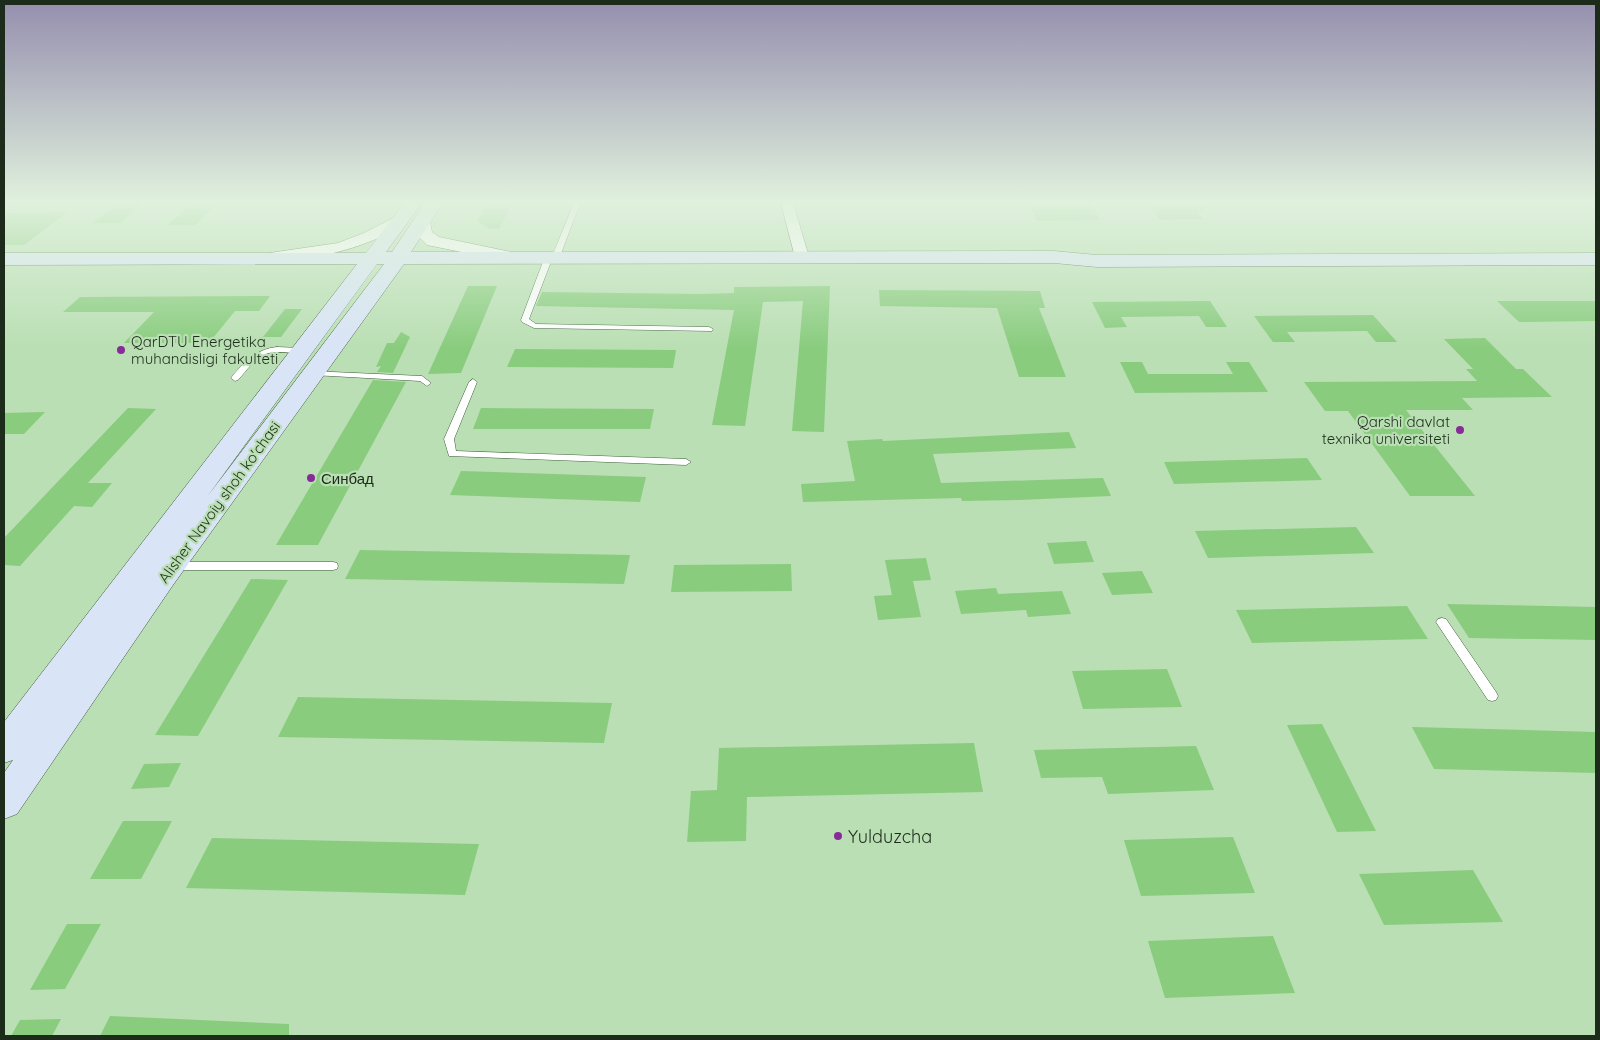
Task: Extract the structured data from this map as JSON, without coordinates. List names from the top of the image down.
{
  "streets": {
    "main road": ["Alisher Navoiy shoh ko'chasi"]
  },
  "places": [
    "QarDTU Energetika muhandisligi fakulteti",
    "Qarshi davlat texnika universiteti",
    "Синбад",
    "Yulduzcha"
  ]
}
